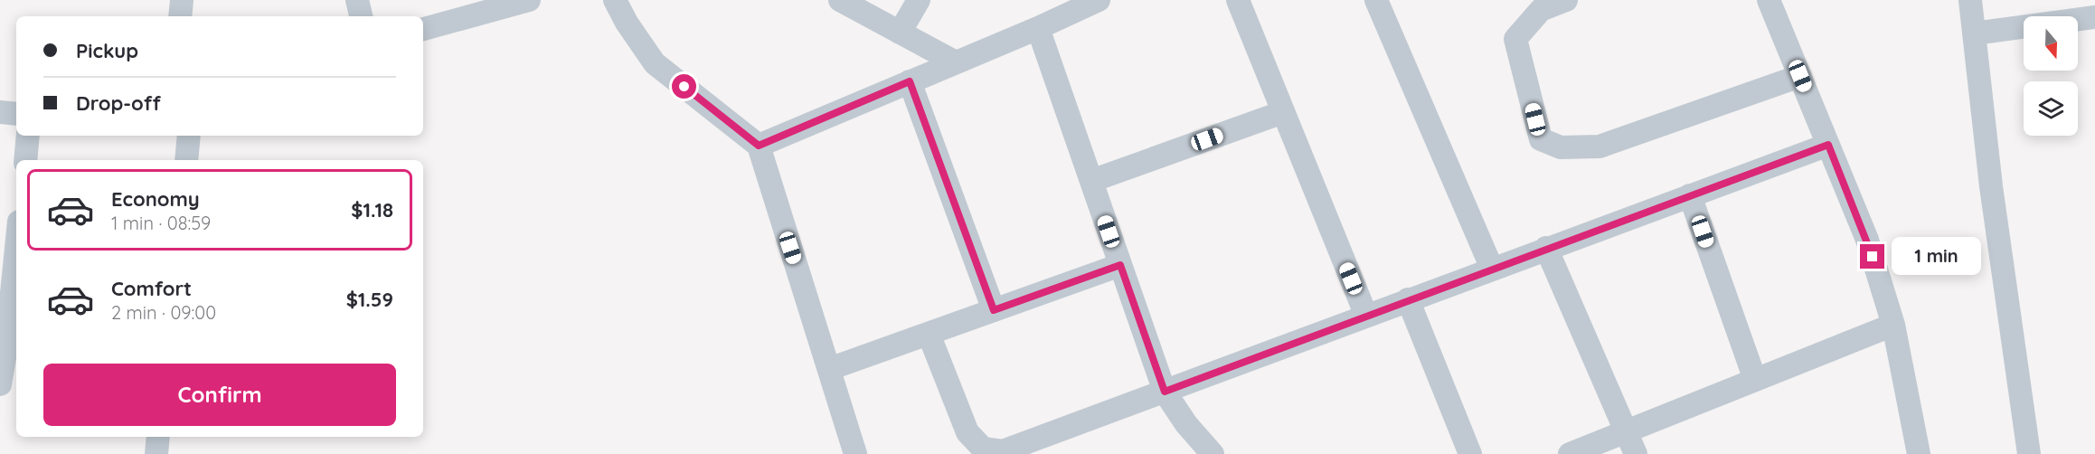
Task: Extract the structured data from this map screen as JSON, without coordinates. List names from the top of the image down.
{
  "north": "bottom",
  "page": {
    "banner": ["Pickup", "Drop-off"],
    "list": [
      {
        "name": "Economy",
        "note": "1 min · 08:59",
        "value": "$1.18"
      },
      {
        "name": "Comfort",
        "note": "2 min · 09:00",
        "value": "$1.59"
      }
    ],
    "bubble": "1 min",
    "buttons": "Confirm"
  }
}
